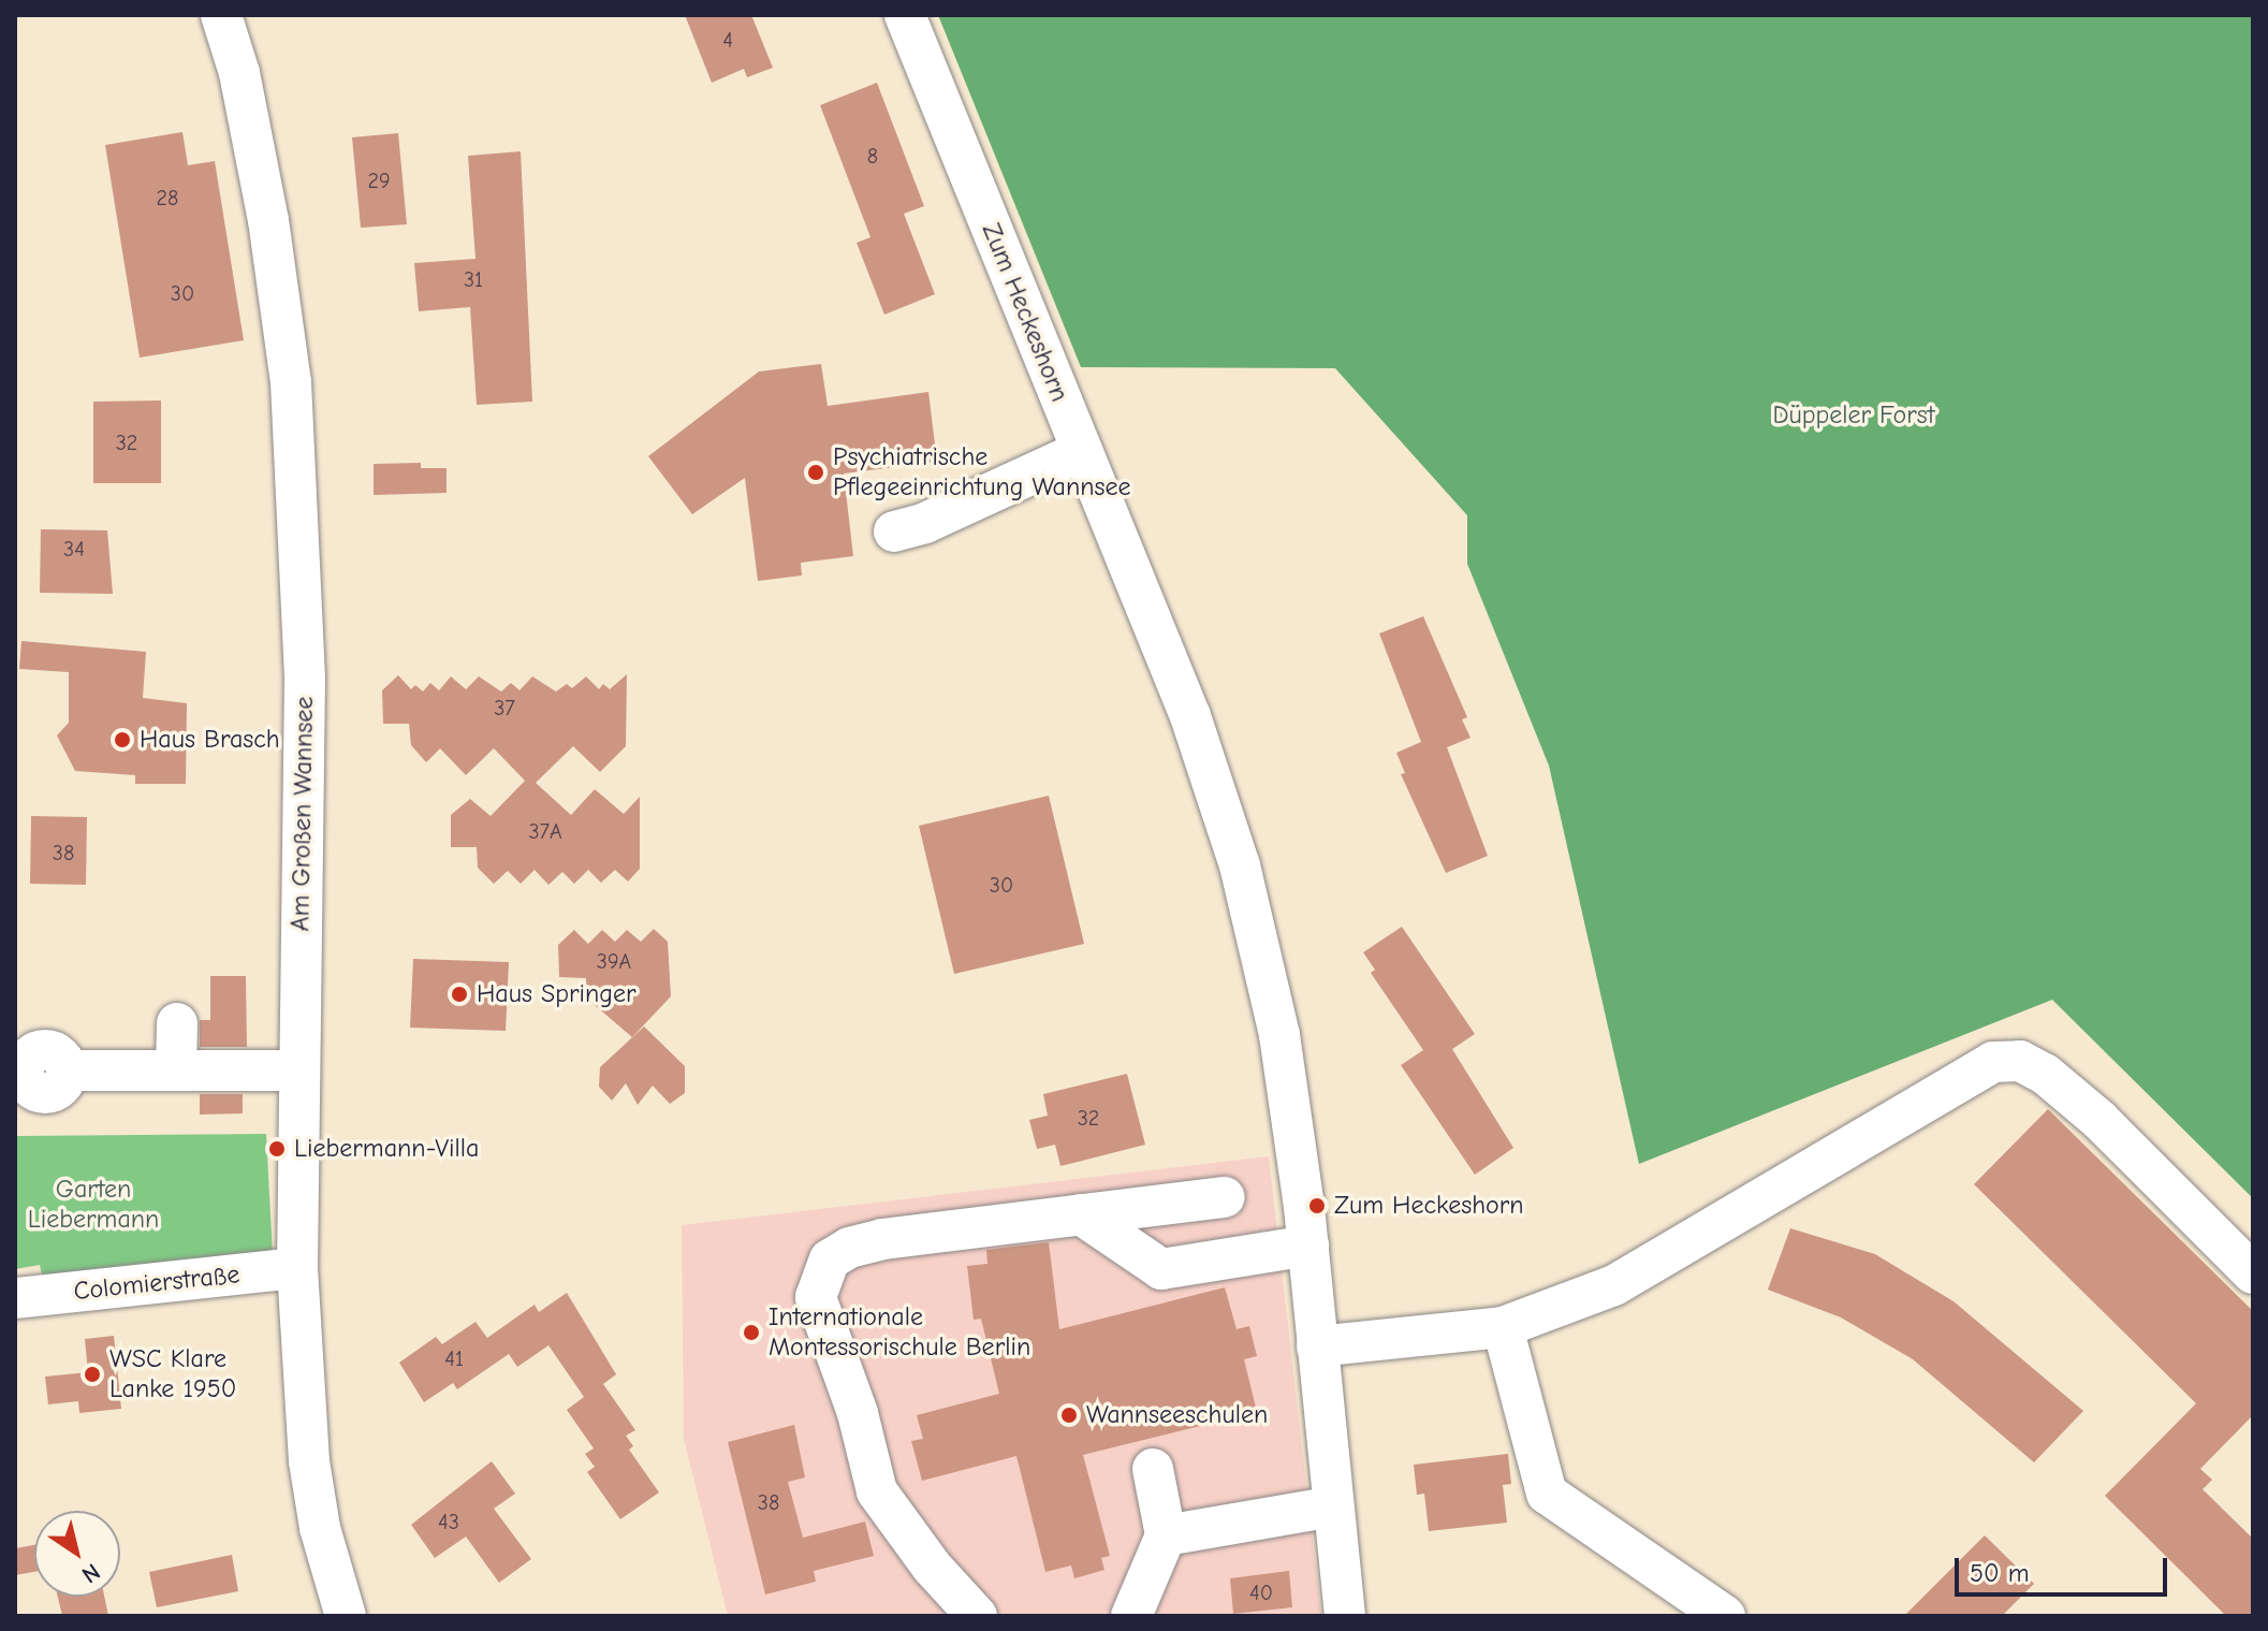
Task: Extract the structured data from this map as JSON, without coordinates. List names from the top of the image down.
{
  "streets": {
    "street": ["Zum Heckeshorn", "Am Großen Wannsee", "Colomierstraße"]
  },
  "crossings": [
    ["Am Großen Wannsee", "Colomierstraße"]
  ],
  "parks": ["Düppeler Forst", "Garten Liebermann"],
  "places": [
    "Psychiatrische Pflegeeinrichtung Wannsee",
    "Haus Brasch",
    "Haus Springer",
    "Liebermann-Villa",
    "Zum Heckeshorn",
    "Internationale Montessorischule Berlin",
    "WSC Klare Lanke 1950",
    "Wannseeschulen"
  ],
  "house_numbers": [
    "4",
    "8",
    "29",
    "28",
    "31",
    "30",
    "32",
    "34",
    "37",
    "37A",
    "38",
    "30",
    "39A",
    "32",
    "41",
    "38",
    "43",
    "40"
  ],
  "scale_bar": "50 m",
  "north": "bottom right"
}
